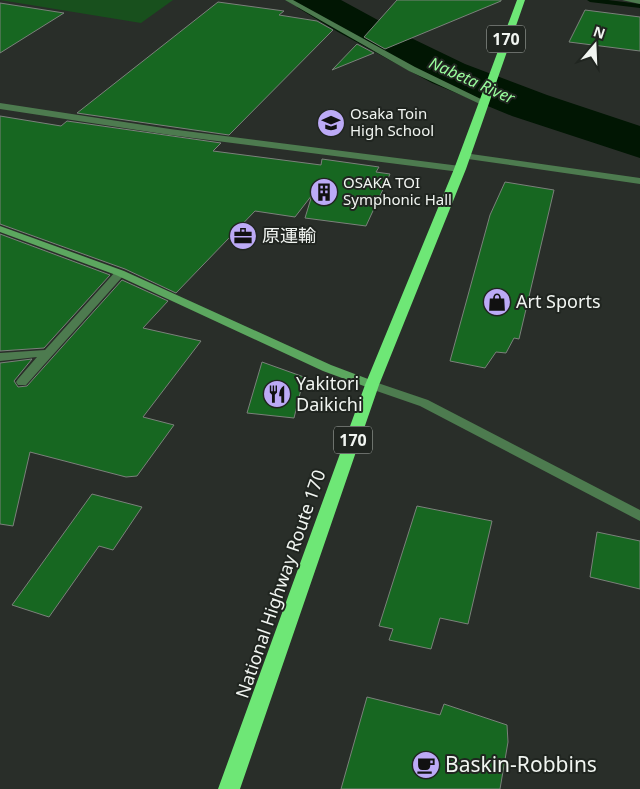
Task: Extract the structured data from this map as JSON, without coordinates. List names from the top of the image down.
{
  "streets": {
    "highway": ["170", "National Highway Route 170"]
  },
  "water": ["Nabeta River"],
  "places": {
    "school or university": ["Osaka Toin High School"],
    "building": ["OSAKA TOI Symphonic Hall"],
    "office": ["原運輸"],
    "shop": ["Art Sports"],
    "restaurant": ["Yakitori Daikichi"],
    "cafe": ["Baskin-Robbins"]
  },
  "north": "top"
}
